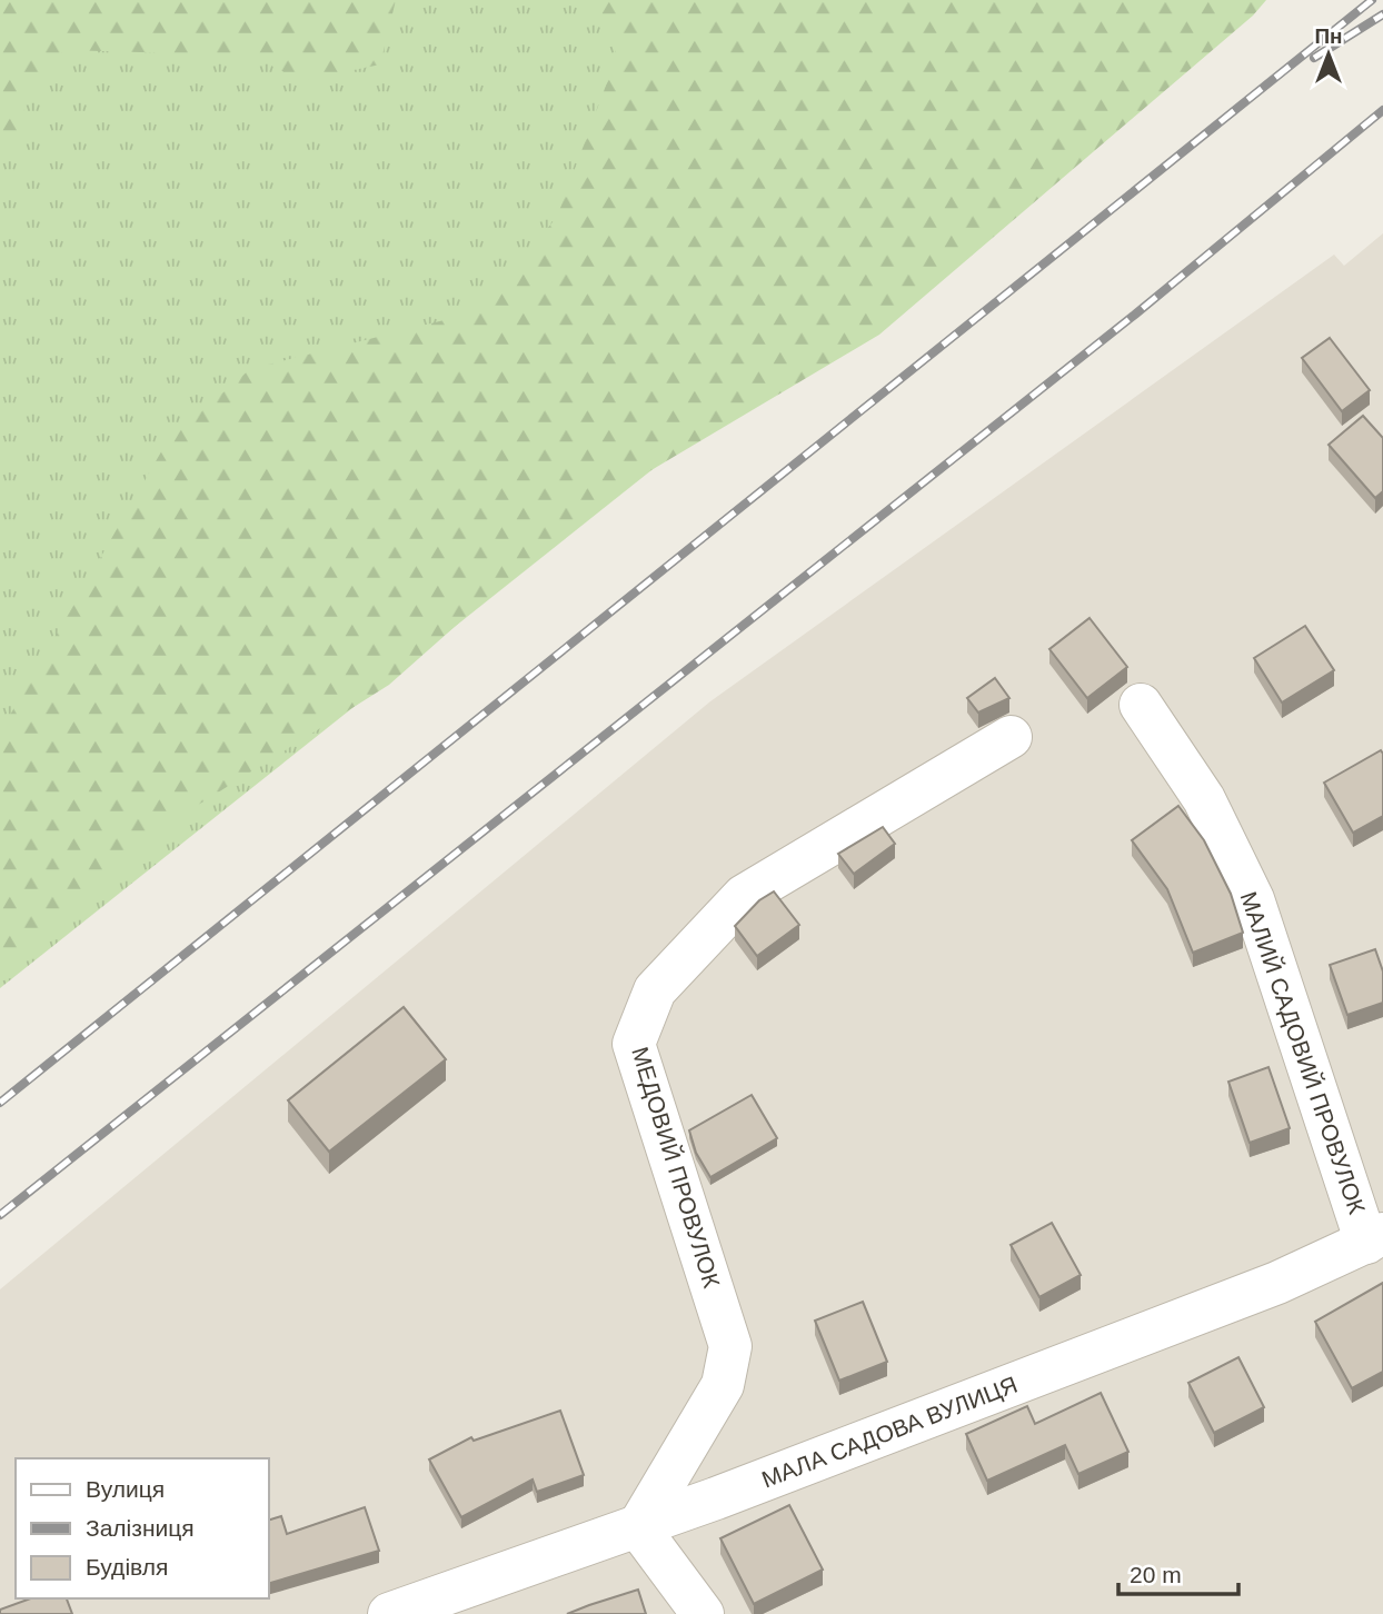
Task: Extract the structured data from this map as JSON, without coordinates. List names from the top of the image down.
{
  "streets": {
    "street": ["МАЛИЙ САДОВИЙ ПРОВУЛОК", "МЕДОВИЙ ПРОВУЛОК", "МАЛА САДОВА ВУЛИЦЯ"]
  },
  "crossings": [
    ["МАЛИЙ САДОВИЙ ПРОВУЛОК", "МАЛА САДОВА ВУЛИЦЯ"],
    ["МЕДОВИЙ ПРОВУЛОК", "МАЛА САДОВА ВУЛИЦЯ"]
  ],
  "legend": ["Вулиця", "Залізниця", "Будівля"],
  "scale_bar": "20 m",
  "north": "top"
}
